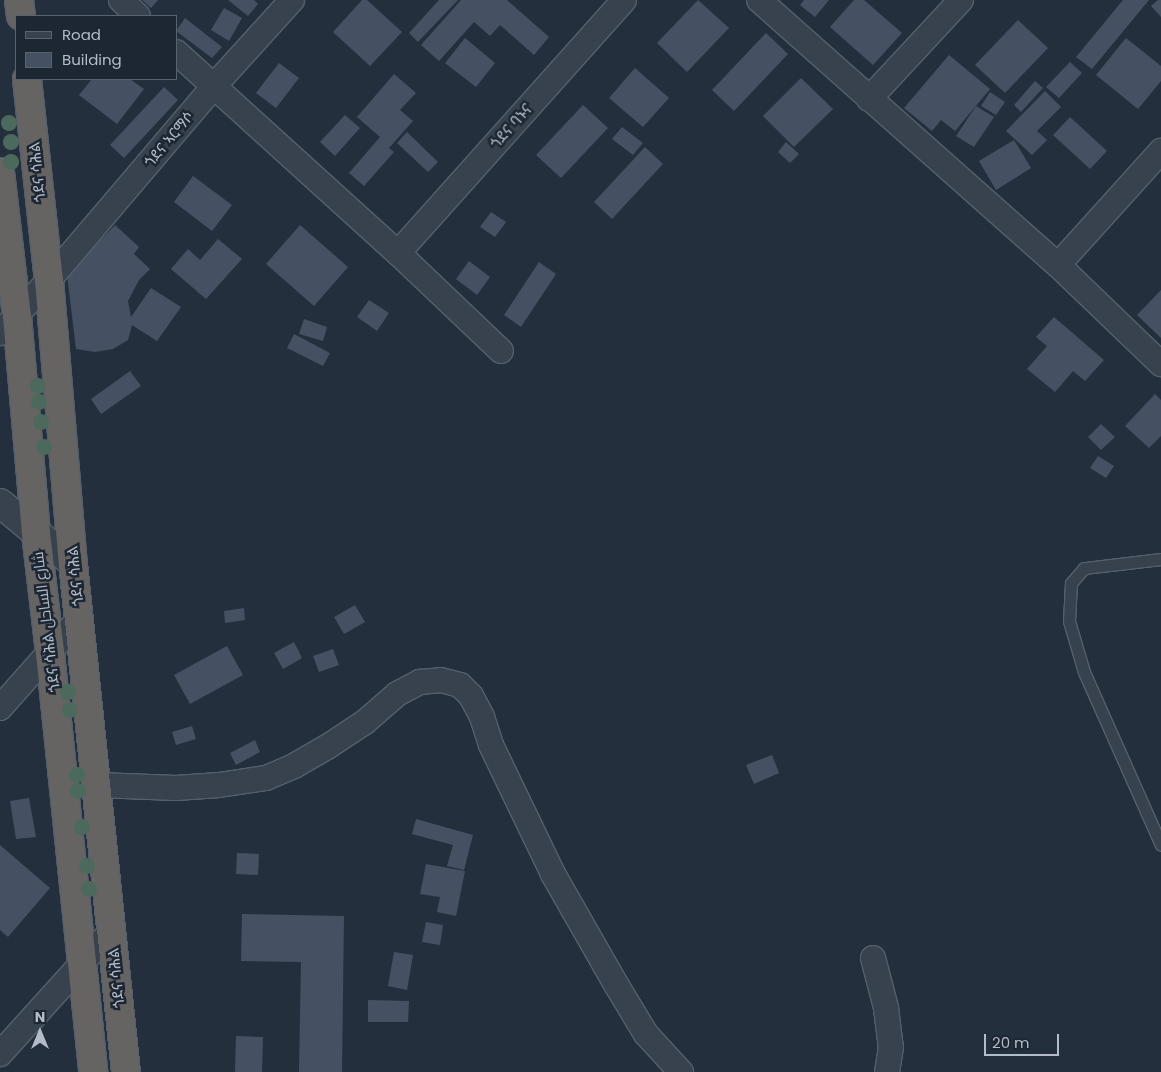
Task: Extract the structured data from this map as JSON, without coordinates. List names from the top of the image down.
{
  "streets": {
    "highway": ["ጎደና ሳሕል", "ጎደና ሳሕል شارع الساحل"],
    "street": ["ጎደና ባኑና", "ጎደና ኣርማሶ"]
  },
  "crossings": [
    ["ጎደና ኣርማሶ", "ጎደና ሳሕል"],
    ["ጎደና ኣርማሶ", "ጎደና ሳሕል شارع الساحل"]
  ],
  "legend": ["Road", "Building"],
  "scale_bar": "20 m",
  "north": "top"
}
